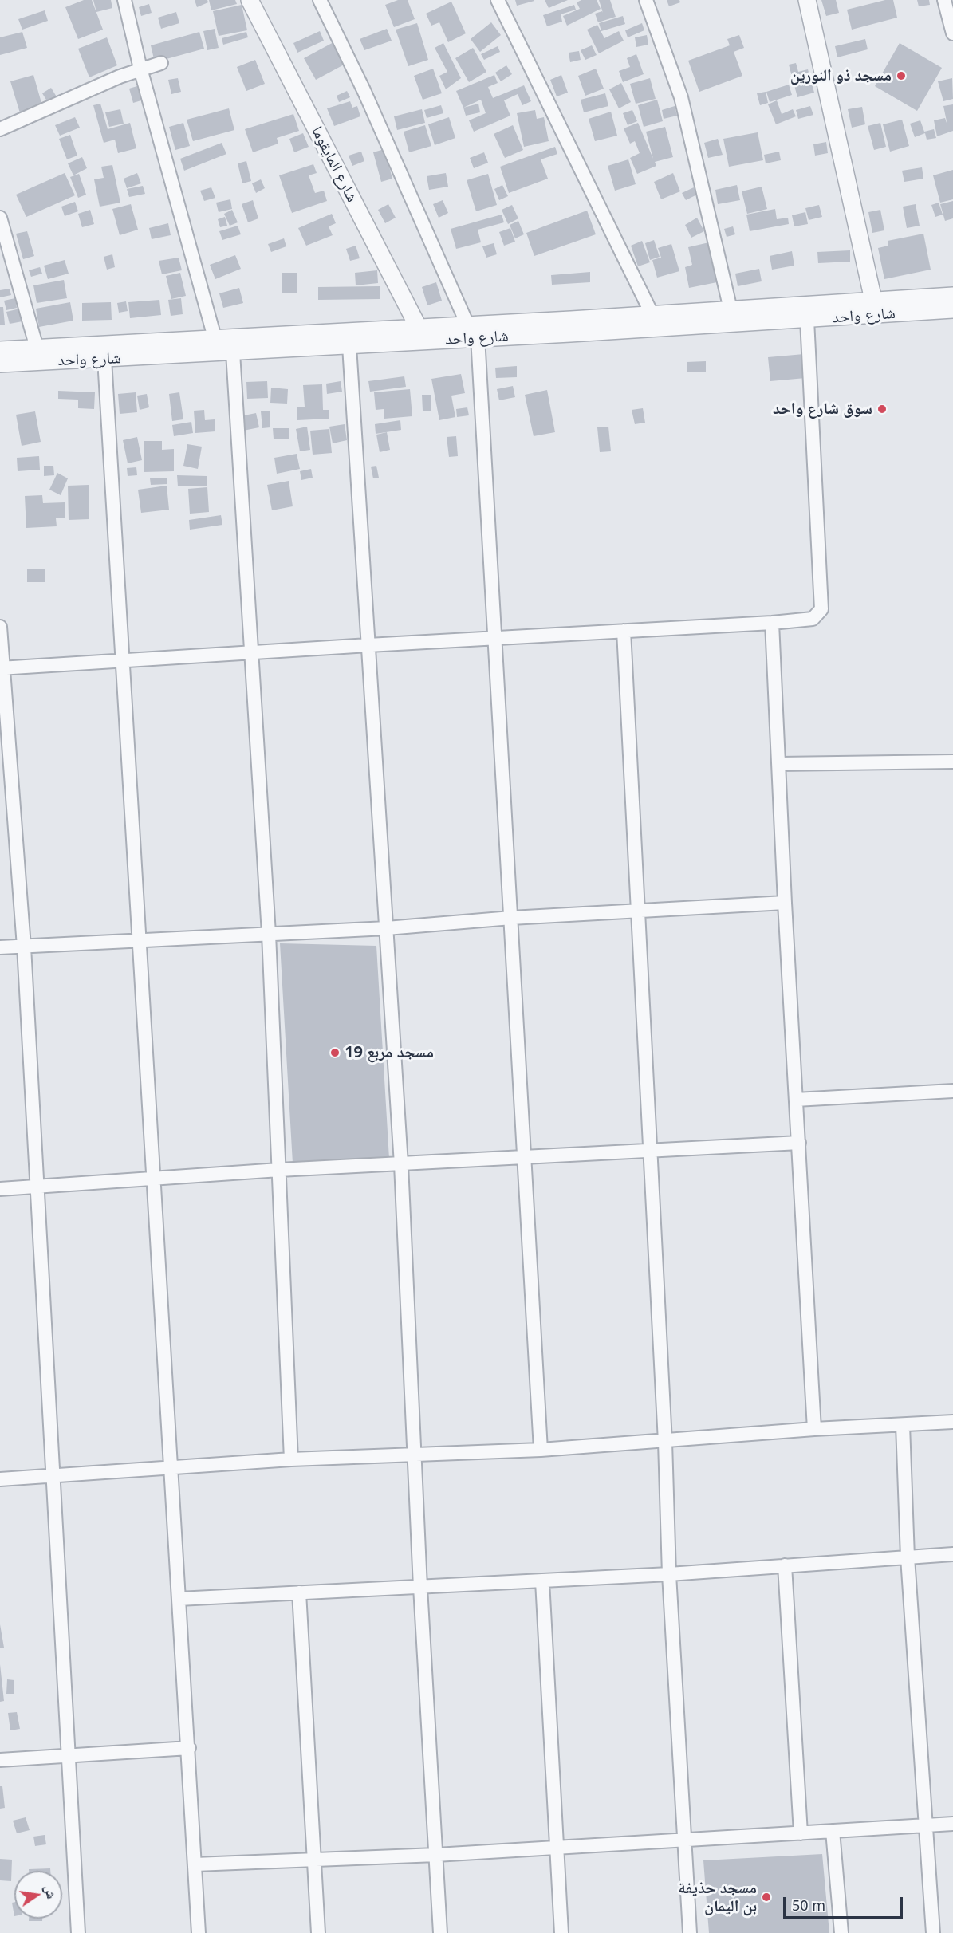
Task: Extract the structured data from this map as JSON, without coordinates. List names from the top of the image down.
{
  "streets": {
    "street": ["شارع المايقوما", "شارع واحد"]
  },
  "crossings": [
    ["شارع المايقوما", "شارع واحد"]
  ],
  "places": [
    "مسجد ذو النورين",
    "سوق شارع واحد",
    "مسجد مربع 19",
    "مسجد حذيفة بن اليمان"
  ],
  "scale_bar": "50 m",
  "north": "right"
}
